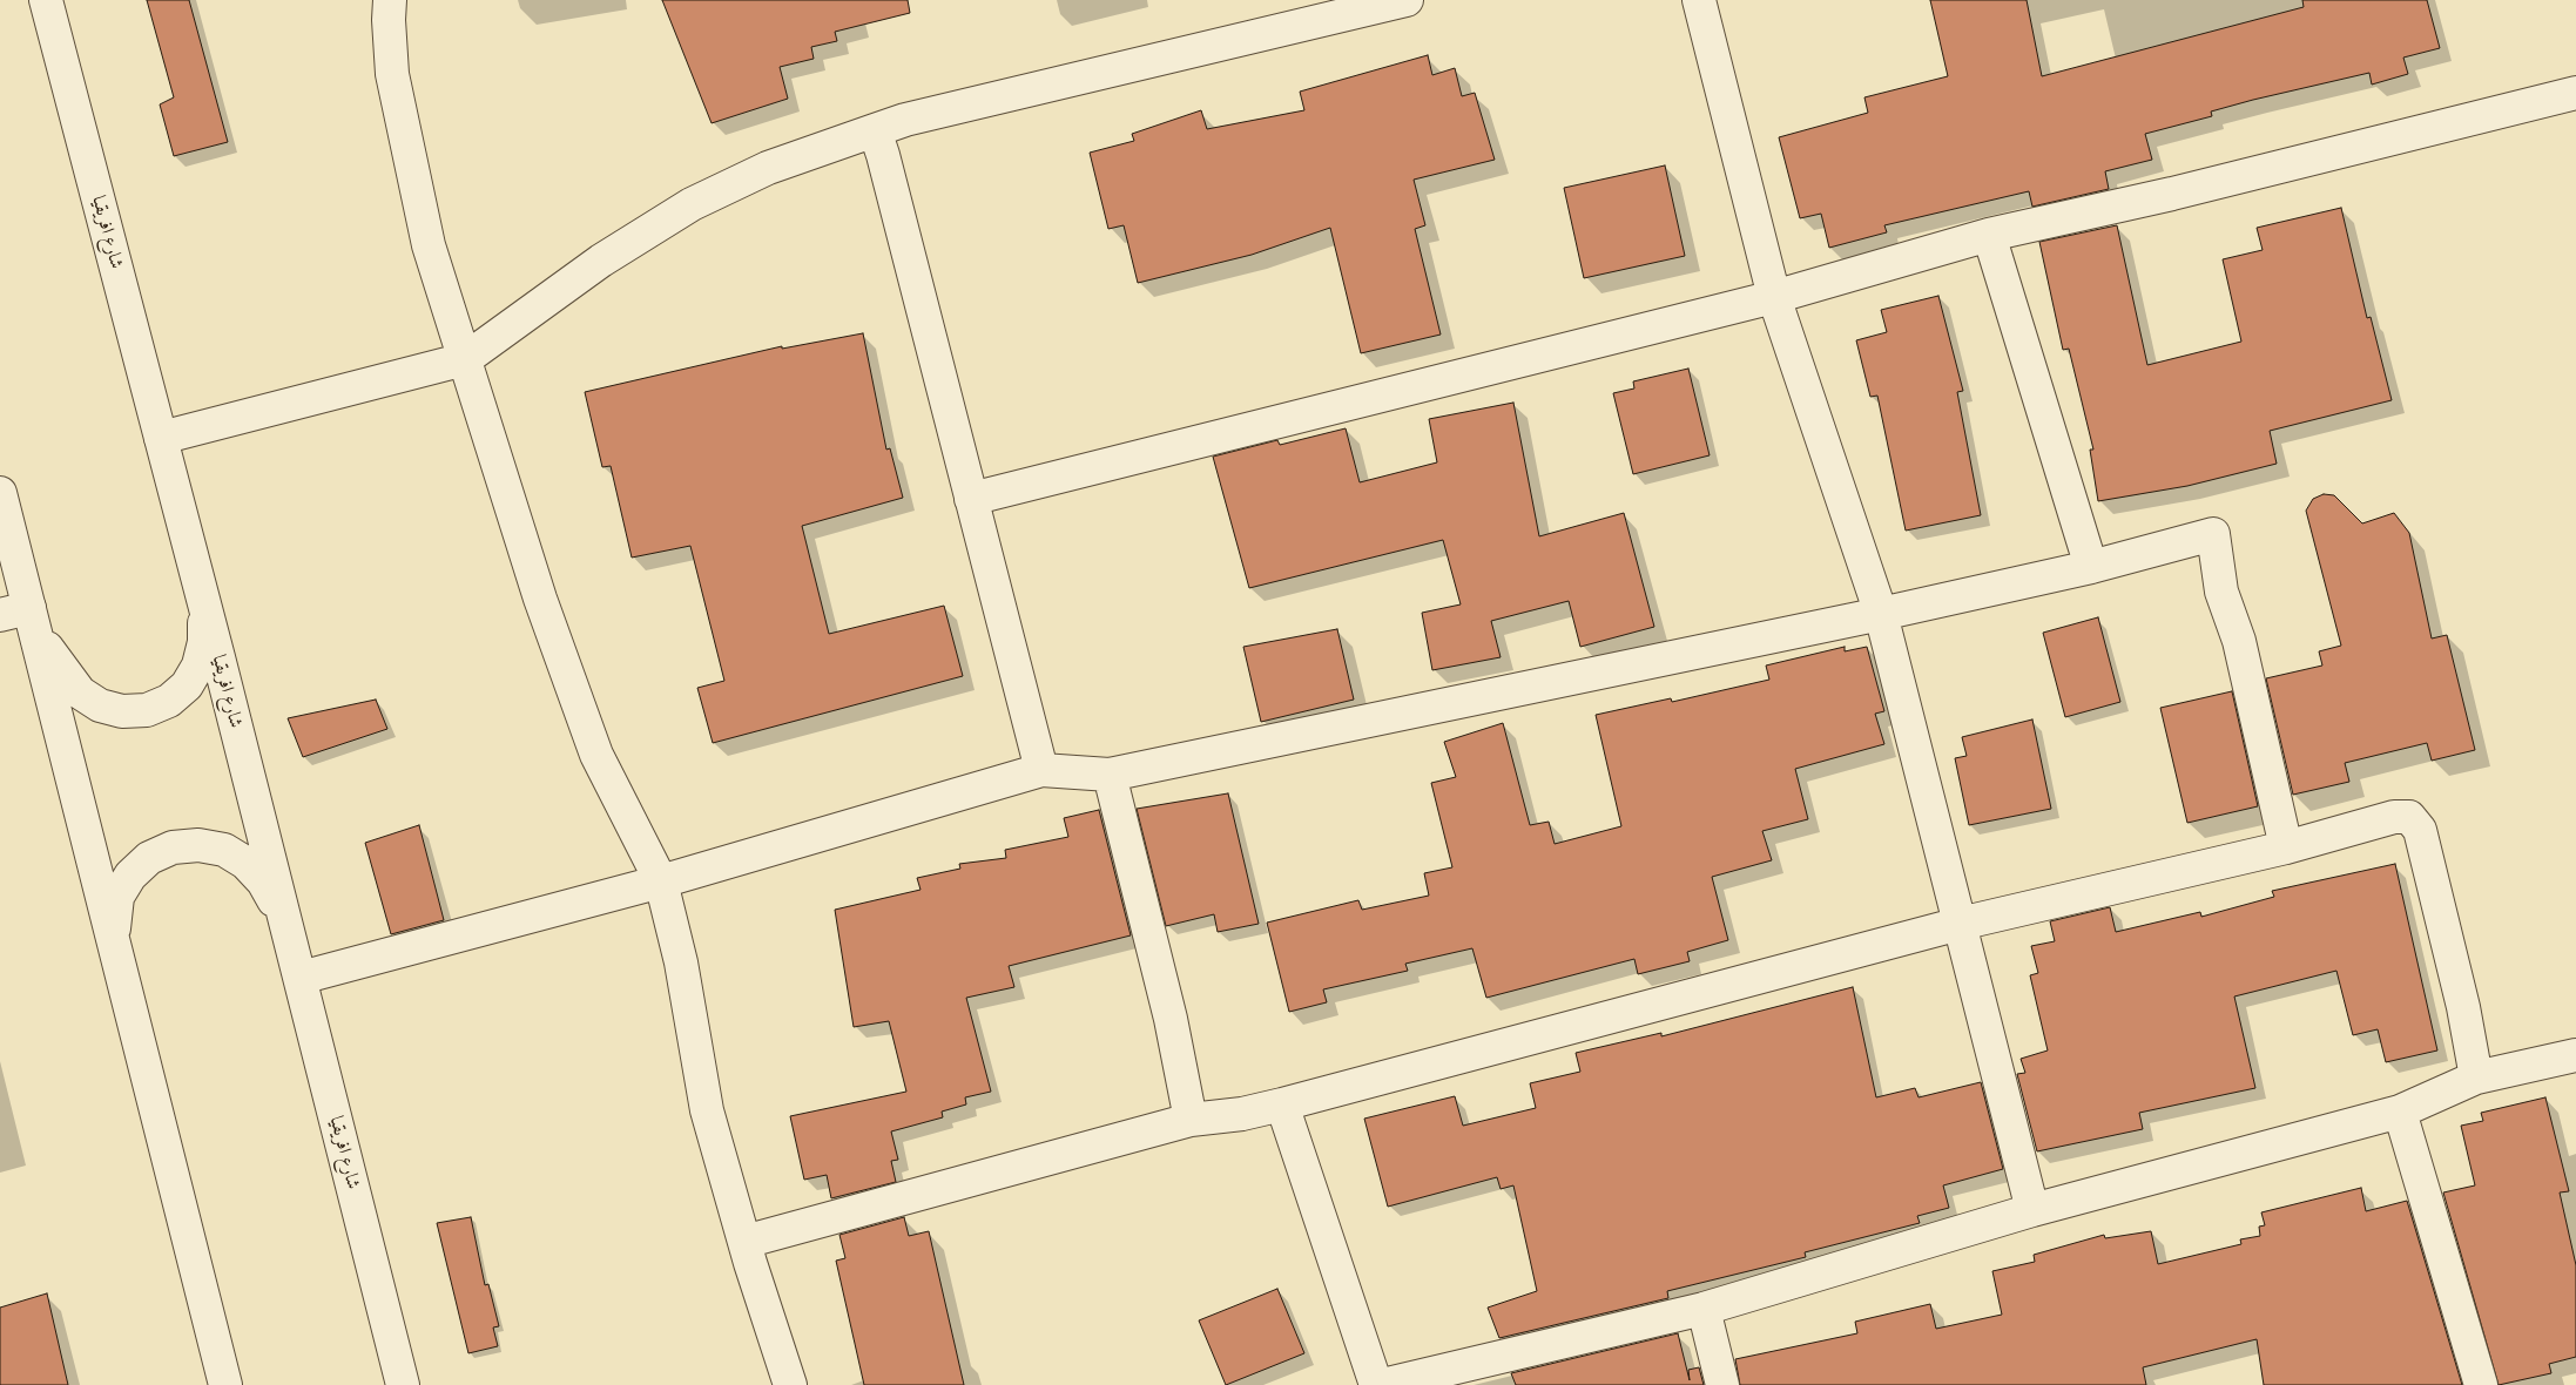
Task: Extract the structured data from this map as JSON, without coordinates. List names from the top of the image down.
{
  "streets": {
    "street": ["شارع افريقيا"]
  }
}
